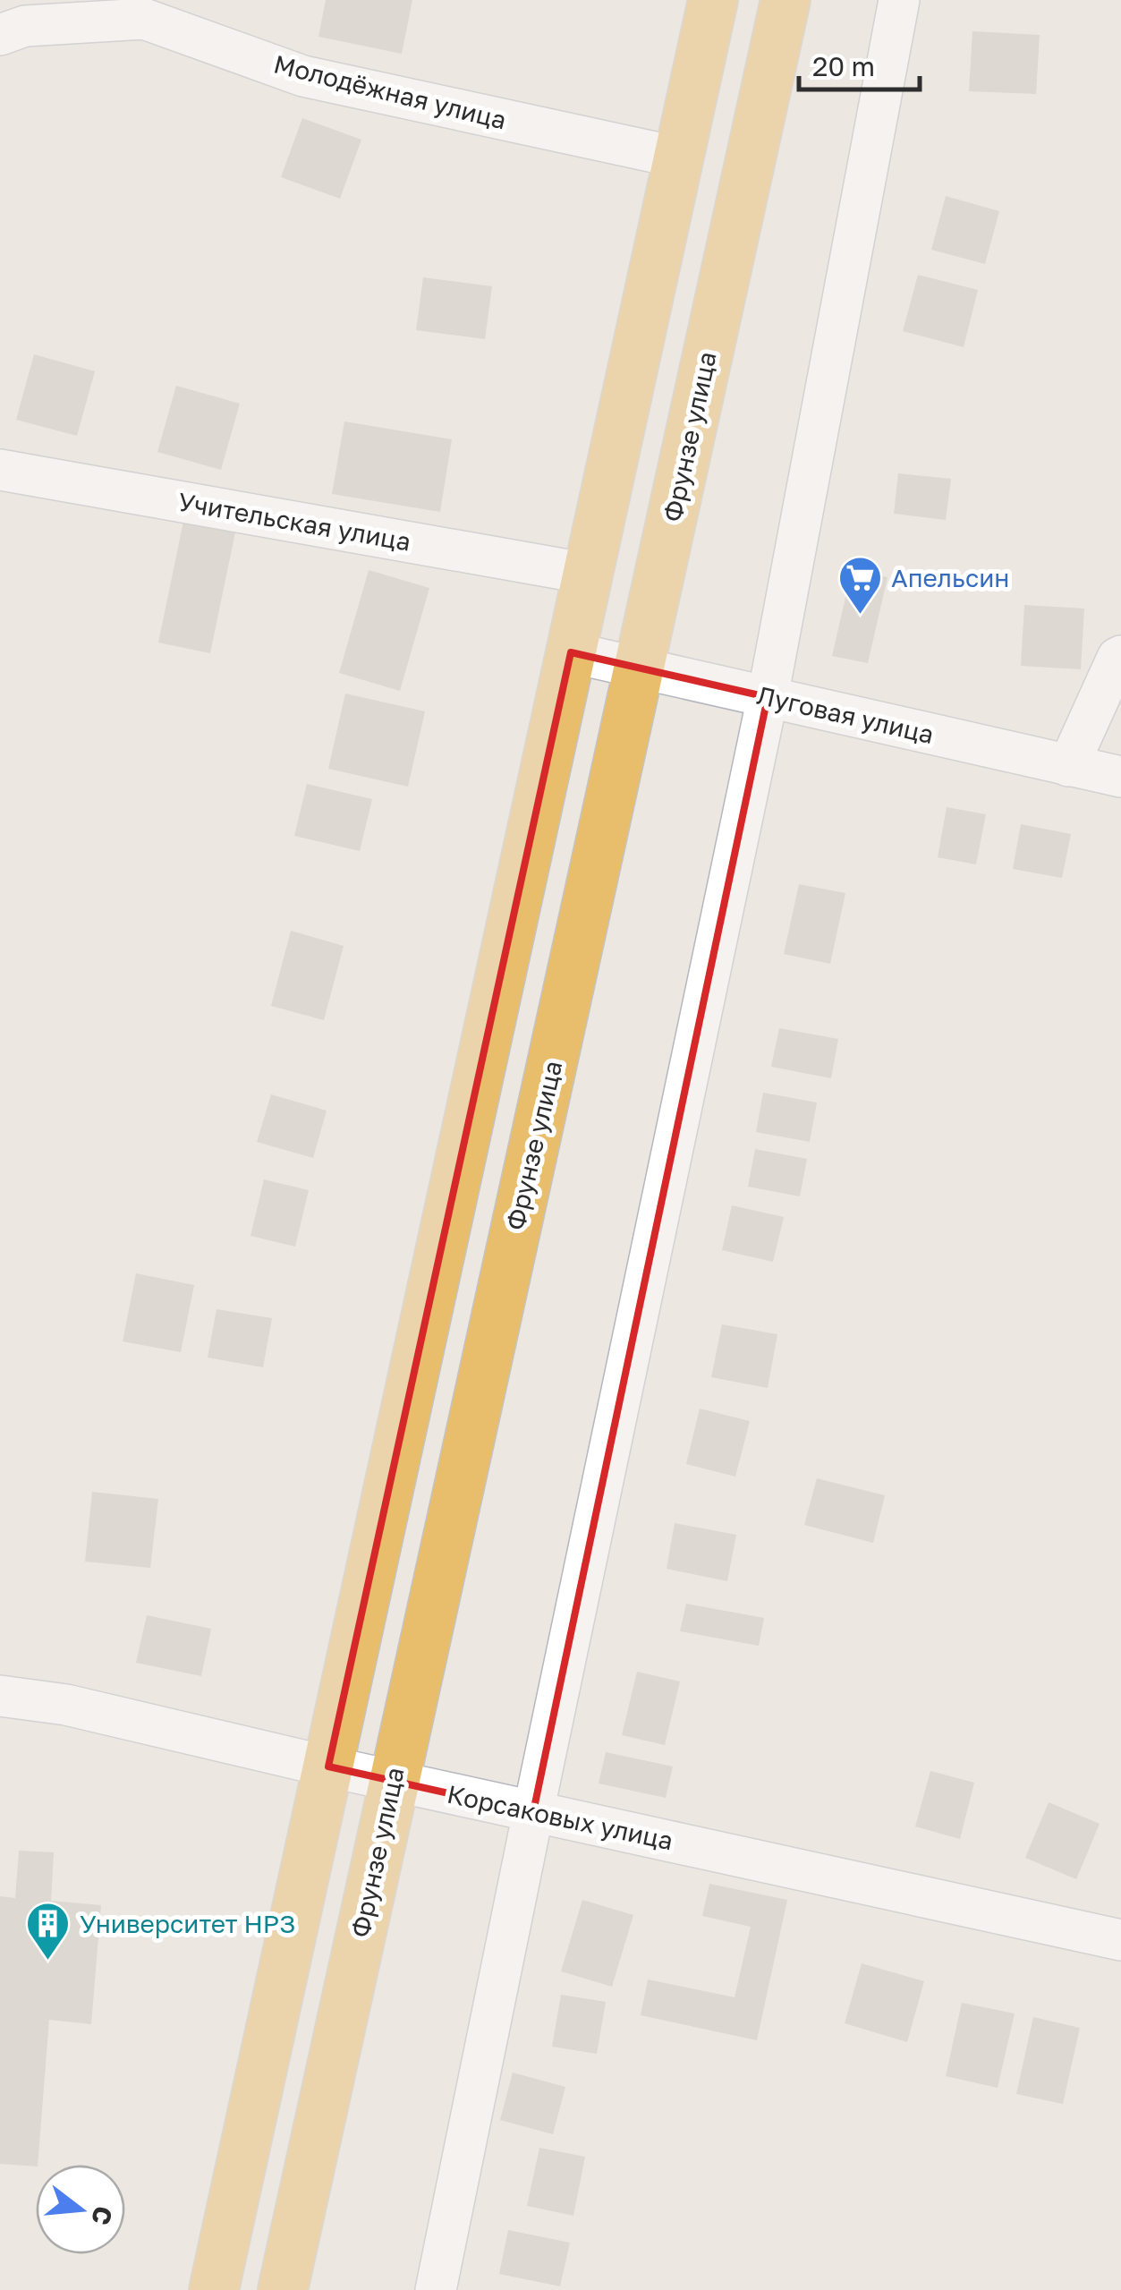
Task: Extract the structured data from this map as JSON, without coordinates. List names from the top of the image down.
{
  "streets": {
    "main road": ["Фрунзе улица"],
    "street": [
      "Молодёжная улица",
      "Учительская улица",
      "Луговая улица",
      "Корсаковых улица"
    ]
  },
  "crossings": [
    ["Фрунзе улица", "Луговая улица"],
    ["Фрунзе улица", "Корсаковых улица"]
  ],
  "places": {
    "supermarket": ["Апельсин"],
    "building": ["Университет НРЗ"]
  },
  "scale_bar": "20 m",
  "north": "right"
}
